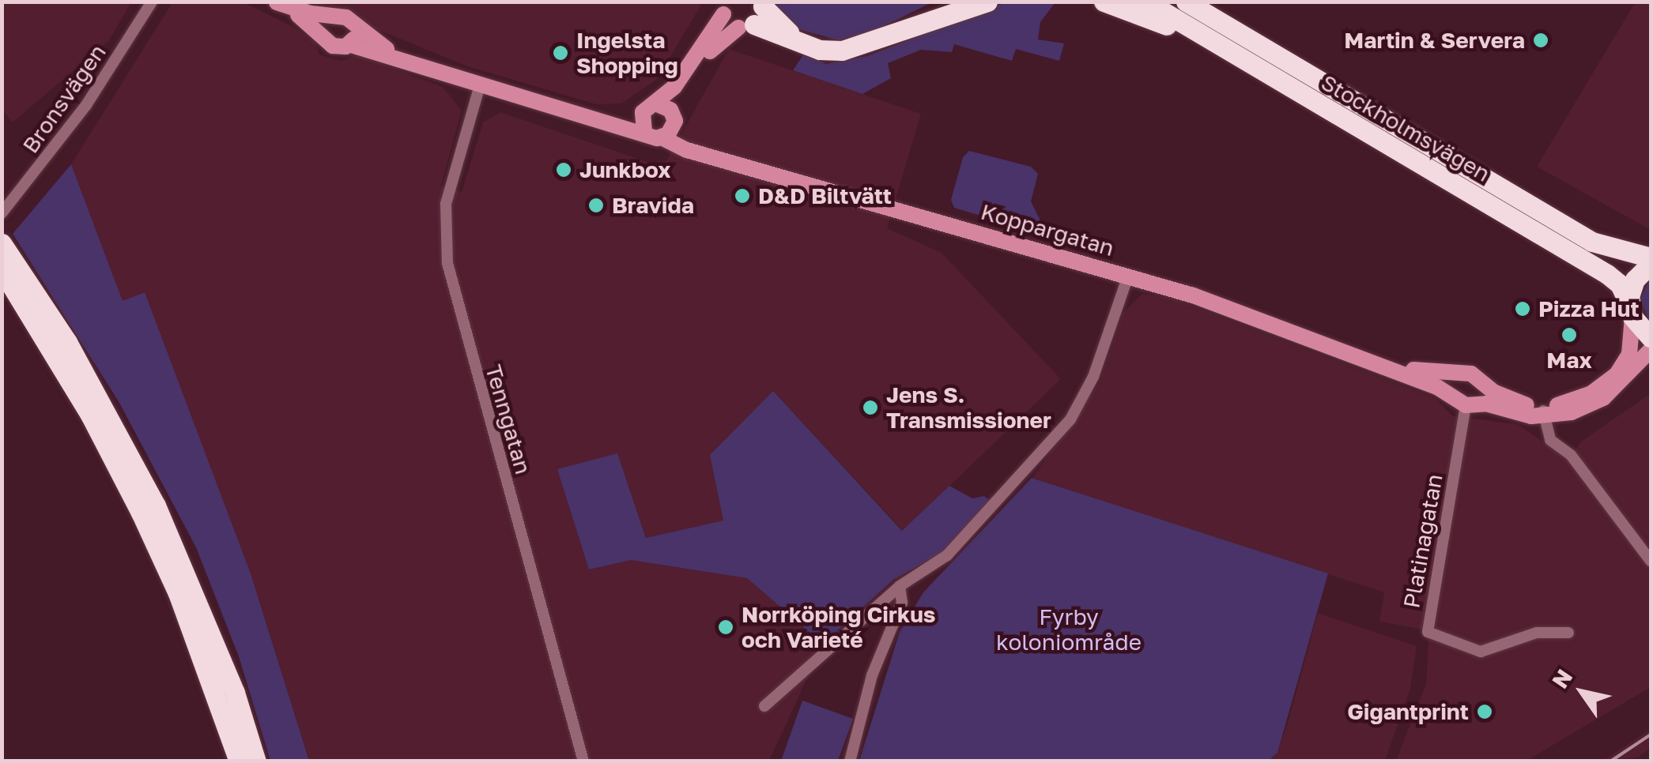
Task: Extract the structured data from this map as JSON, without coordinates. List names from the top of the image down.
{
  "streets": {
    "highway": ["Stockholmsvägen"],
    "street": [
      "Bronsvägen",
      "Koppargatan",
      "Tenngatan",
      "Platinagatan"
    ]
  },
  "crossings": [
    ["Stockholmsvägen", "Koppargatan"],
    ["Koppargatan", "Platinagatan"]
  ],
  "parks": ["Fyrby koloniområde"],
  "places": [
    "Martin & Servera",
    "Ingelsta Shopping",
    "Junkbox",
    "D&D Biltvätt",
    "Bravida",
    "Pizza Hut",
    "Max",
    "Jens S. Transmissioner",
    "Norrköping Cirkus och Varieté",
    "Gigantprint"
  ],
  "north": "top left"
}
